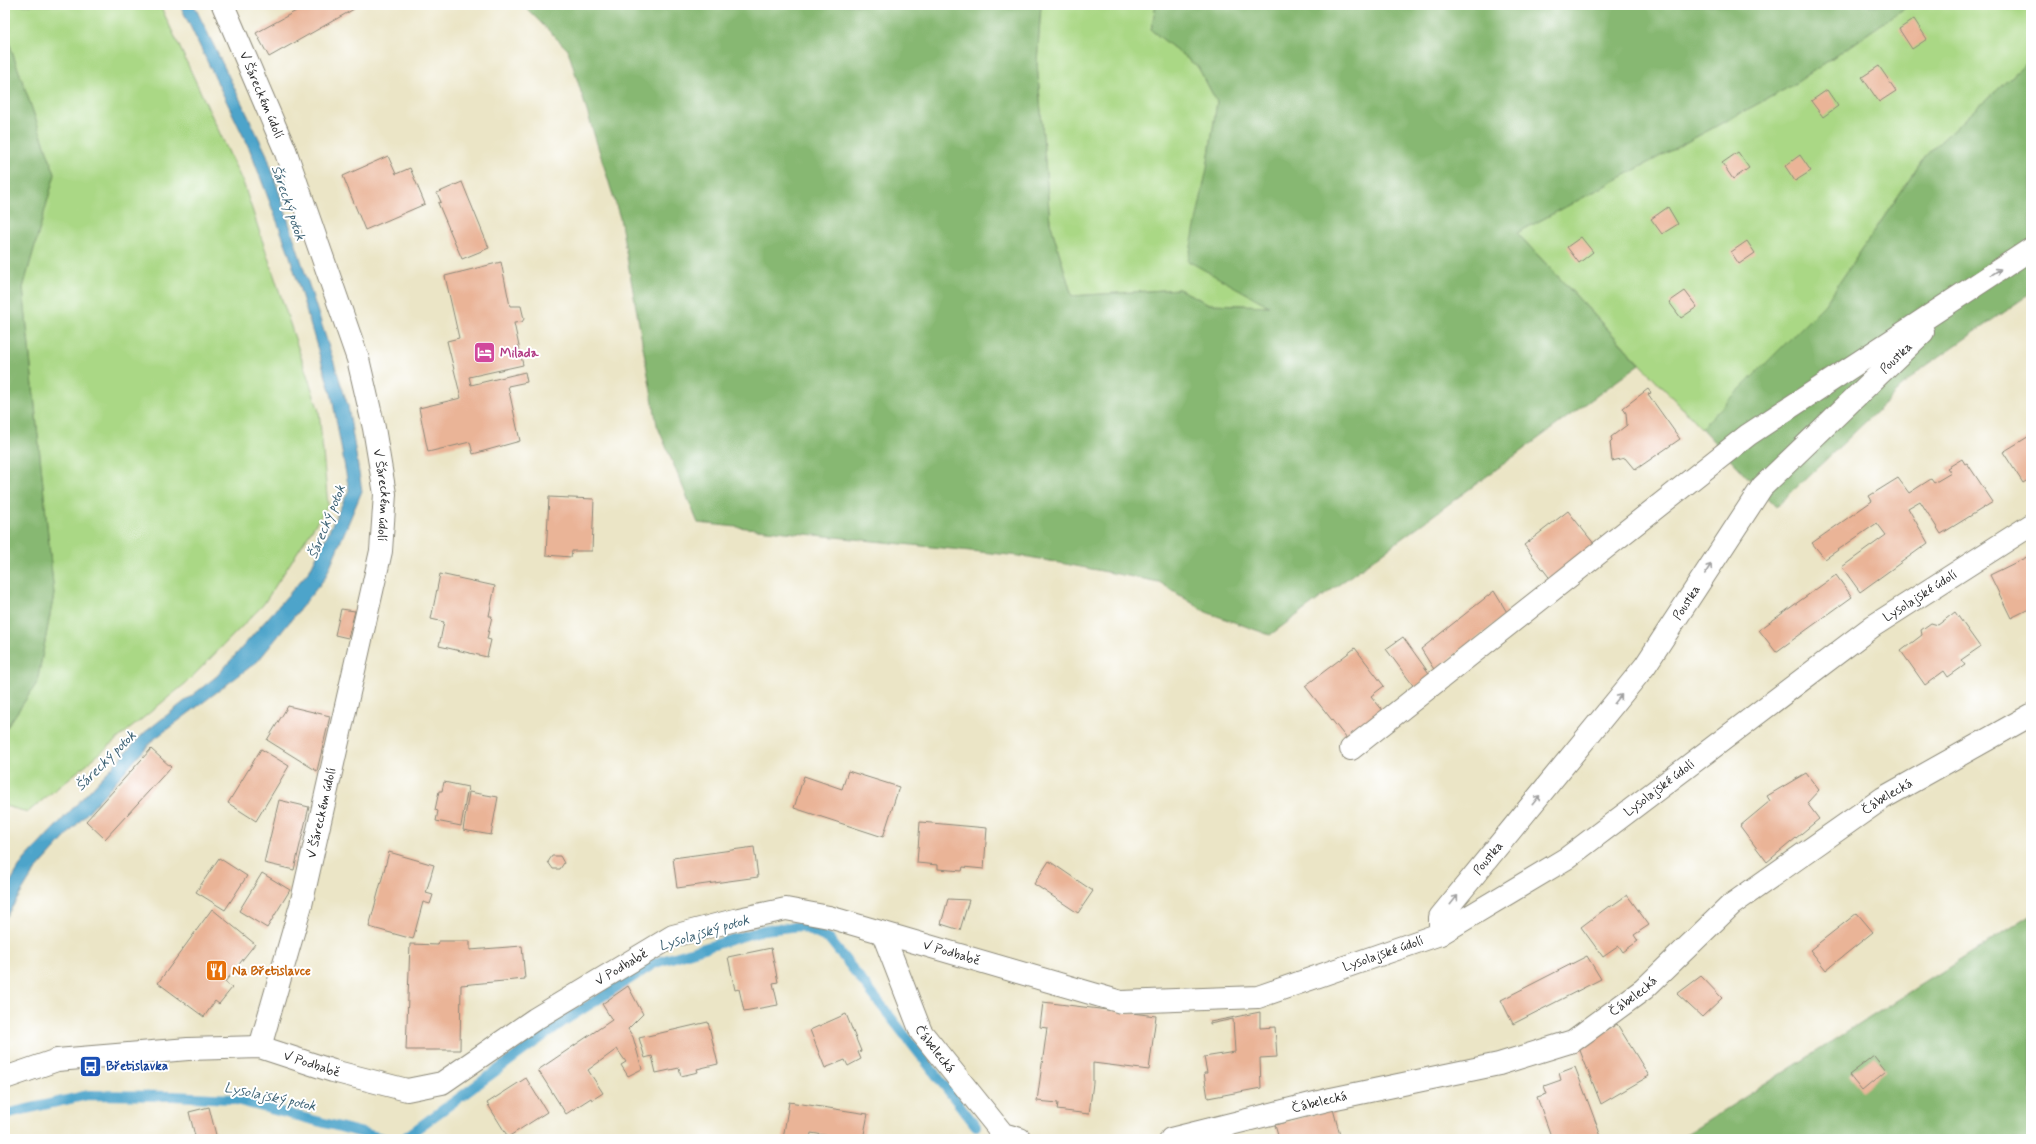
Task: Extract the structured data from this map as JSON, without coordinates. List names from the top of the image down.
{
  "streets": {
    "street": [
      "V Šáreckém údolí",
      "Poustka",
      "Lysolajské údolí",
      "Čábelecká",
      "V Podbabě"
    ]
  },
  "crossings": [
    ["V Šáreckém údolí", "V Podbabě"],
    ["Poustka", "Lysolajské údolí"],
    ["Lysolajské údolí", "V Podbabě"],
    ["Čábelecká", "V Podbabě"]
  ],
  "water": ["Šárecký potok", "Lysolajský potok"],
  "places": {
    "hotel": ["Milada"],
    "restaurant": ["Na Břetislavce"],
    "bus stop": ["Břetislavka"]
  }
}
